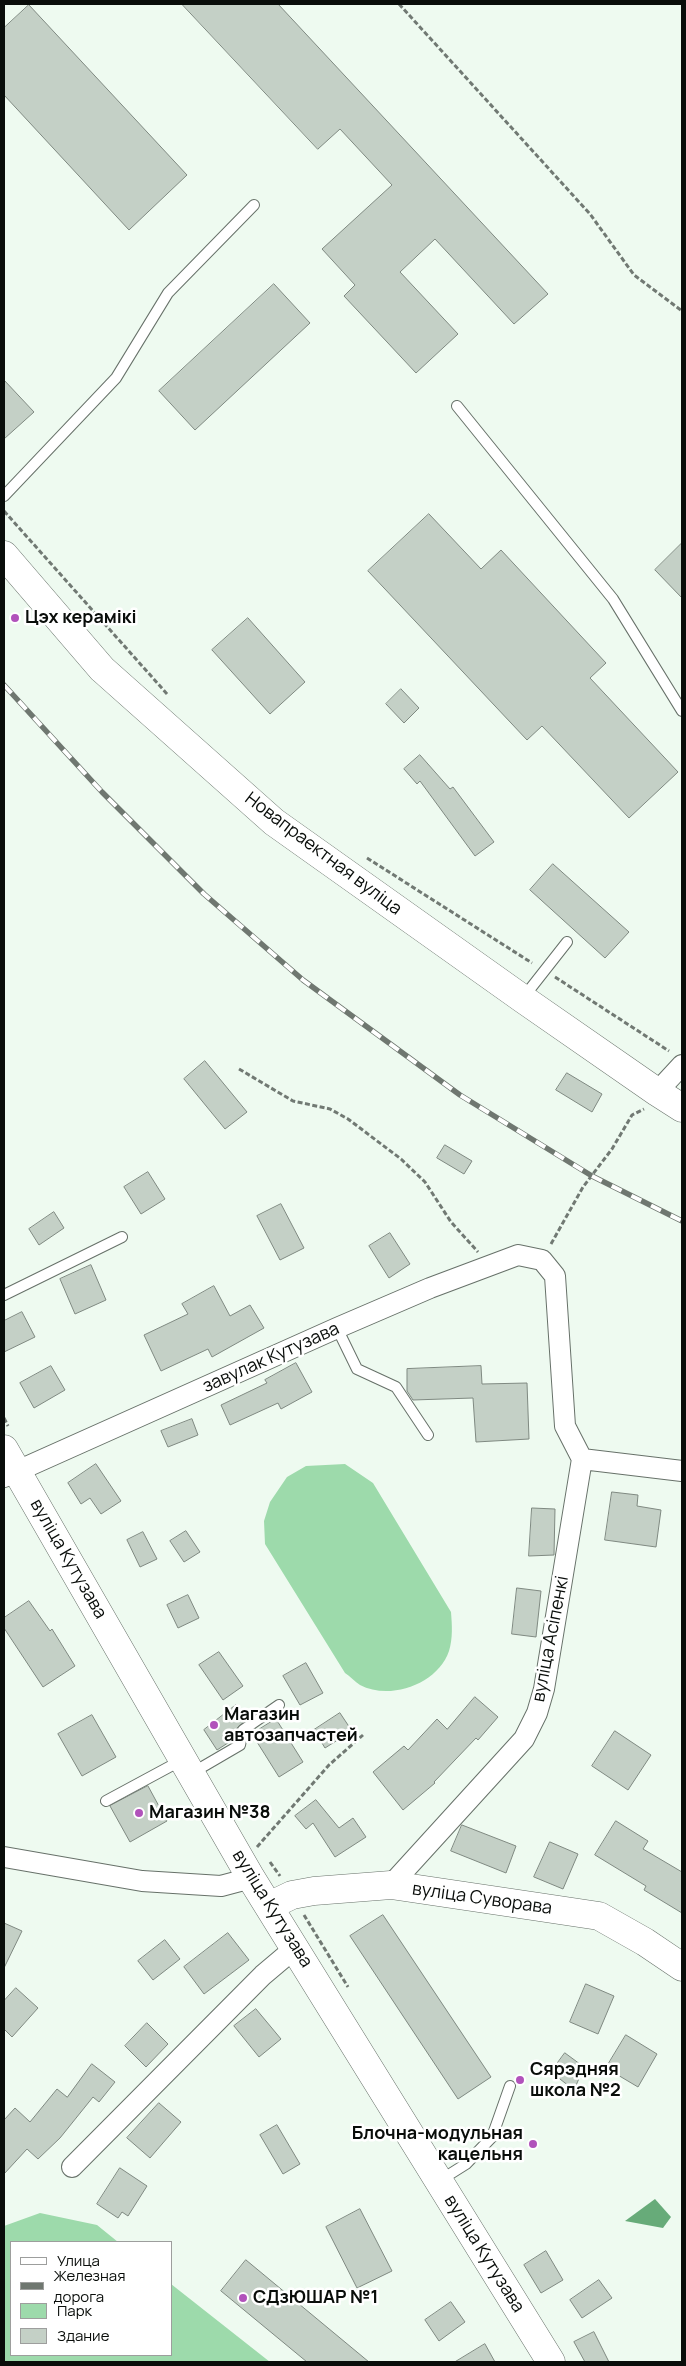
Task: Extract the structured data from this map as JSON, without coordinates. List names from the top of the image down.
{
  "streets": {
    "street": [
      "Новапраектная вуліца",
      "завулак Кутузава",
      "вуліца Кутузава",
      "вуліца Асіпенкі",
      "вуліца Суворава"
    ]
  },
  "crossings": [
    ["завулак Кутузава", "вуліца Кутузава"],
    ["вуліца Кутузава", "вуліца Суворава"],
    ["вуліца Асіпенкі", "вуліца Суворава"]
  ],
  "places": [
    "Цэх керамікі",
    "Магазин автозапчастей",
    "Магазин №38",
    "Сярэдняя школа №2",
    "Блочна-модульная кацельня",
    "СДзЮШАР №1"
  ],
  "legend": [
    "Улица",
    "Железная дорога",
    "Парк",
    "Здание"
  ]
}
